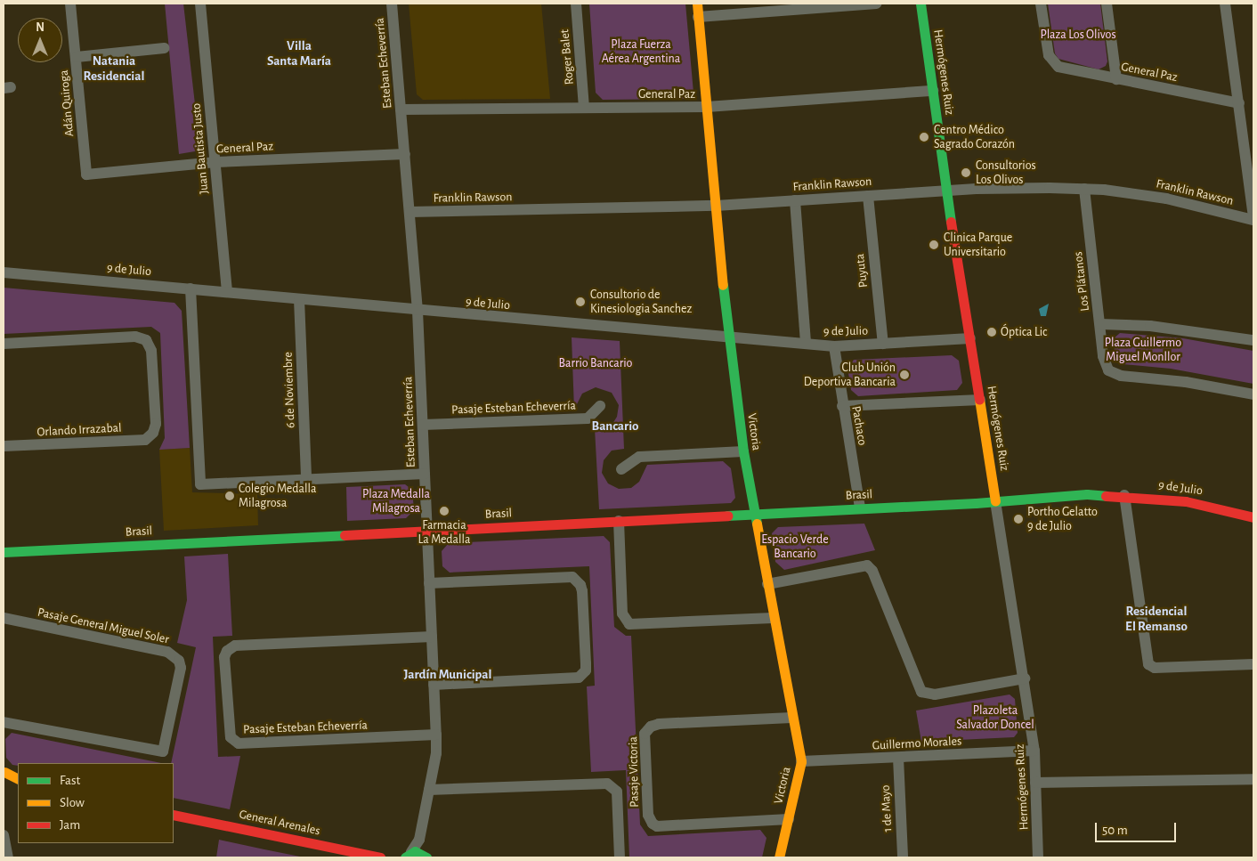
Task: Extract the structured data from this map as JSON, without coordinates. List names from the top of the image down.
{
  "streets": {
    "street": [
      "Roger Balet",
      "Esteban Echeverría",
      "Hermógenes Ruiz",
      "General Paz",
      "Adán Quiroga",
      "Juan Bautista Justo",
      "Franklin Rawson",
      "9 de Julio",
      "Puyuta",
      "Los Plátanos",
      "6 de Noviembre",
      "Pasaje Esteban Echeverría",
      "Pachaco",
      "Orlando Irrazabal",
      "Victoria",
      "Brasil",
      "Pasaje General Miguel Soler",
      "Guillermo Morales",
      "Pasaje Victoria",
      "1 de Mayo",
      "General Arenales"
    ]
  },
  "crossings": [
    ["Roger Balet", "General Paz"],
    ["Esteban Echeverría", "General Paz"],
    ["Esteban Echeverría", "Franklin Rawson"],
    ["Esteban Echeverría", "9 de Julio"],
    ["Esteban Echeverría", "Pasaje Esteban Echeverría"],
    ["Esteban Echeverría", "Brasil"],
    ["Hermógenes Ruiz", "General Paz"],
    ["Hermógenes Ruiz", "Franklin Rawson"],
    ["Hermógenes Ruiz", "9 de Julio"],
    ["Hermógenes Ruiz", "Brasil"],
    ["Hermógenes Ruiz", "Guillermo Morales"],
    ["General Paz", "Adán Quiroga"],
    ["General Paz", "Juan Bautista Justo"],
    ["General Paz", "Victoria"],
    ["Juan Bautista Justo", "9 de Julio"],
    ["Franklin Rawson", "Puyuta"],
    ["Franklin Rawson", "Los Plátanos"],
    ["Franklin Rawson", "Victoria"],
    ["9 de Julio", "Puyuta"],
    ["9 de Julio", "6 de Noviembre"],
    ["9 de Julio", "Pachaco"],
    ["9 de Julio", "Victoria"],
    ["9 de Julio", "Brasil"],
    ["Pachaco", "Brasil"],
    ["Victoria", "Brasil"],
    ["Victoria", "Guillermo Morales"],
    ["Victoria", "Pasaje Victoria"],
    ["Guillermo Morales", "1 de Mayo"]
  ],
  "districts": [
    "Villa Santa María",
    "Natania Residencial",
    "Bancario",
    "Residencial El Remanso",
    "Jardín Municipal"
  ],
  "parks": [
    "Plaza Los Olivos",
    "Plaza Fuerza Aérea Argentina",
    "Plaza Guillermo Miguel Monllor",
    "Barrio Bancario",
    "Plaza Medalla Milagrosa",
    "Espacio Verde Bancario",
    "Plazoleta Salvador Doncel"
  ],
  "places": [
    "Centro Médico Sagrado Corazón",
    "Consultorios Los Olivos",
    "Clinica Parque Universitario",
    "Consultorio de Kinesiologia Sanchez",
    "Óptica Lic",
    "Club Unión Deportiva Bancaria",
    "Colegio Medalla Milagrosa",
    "Farmacia La Medalla",
    "Portho Gelatto 9 de Julio"
  ],
  "legend": ["Fast", "Slow", "Jam"],
  "scale_bar": "50 m",
  "north": "top"
}
